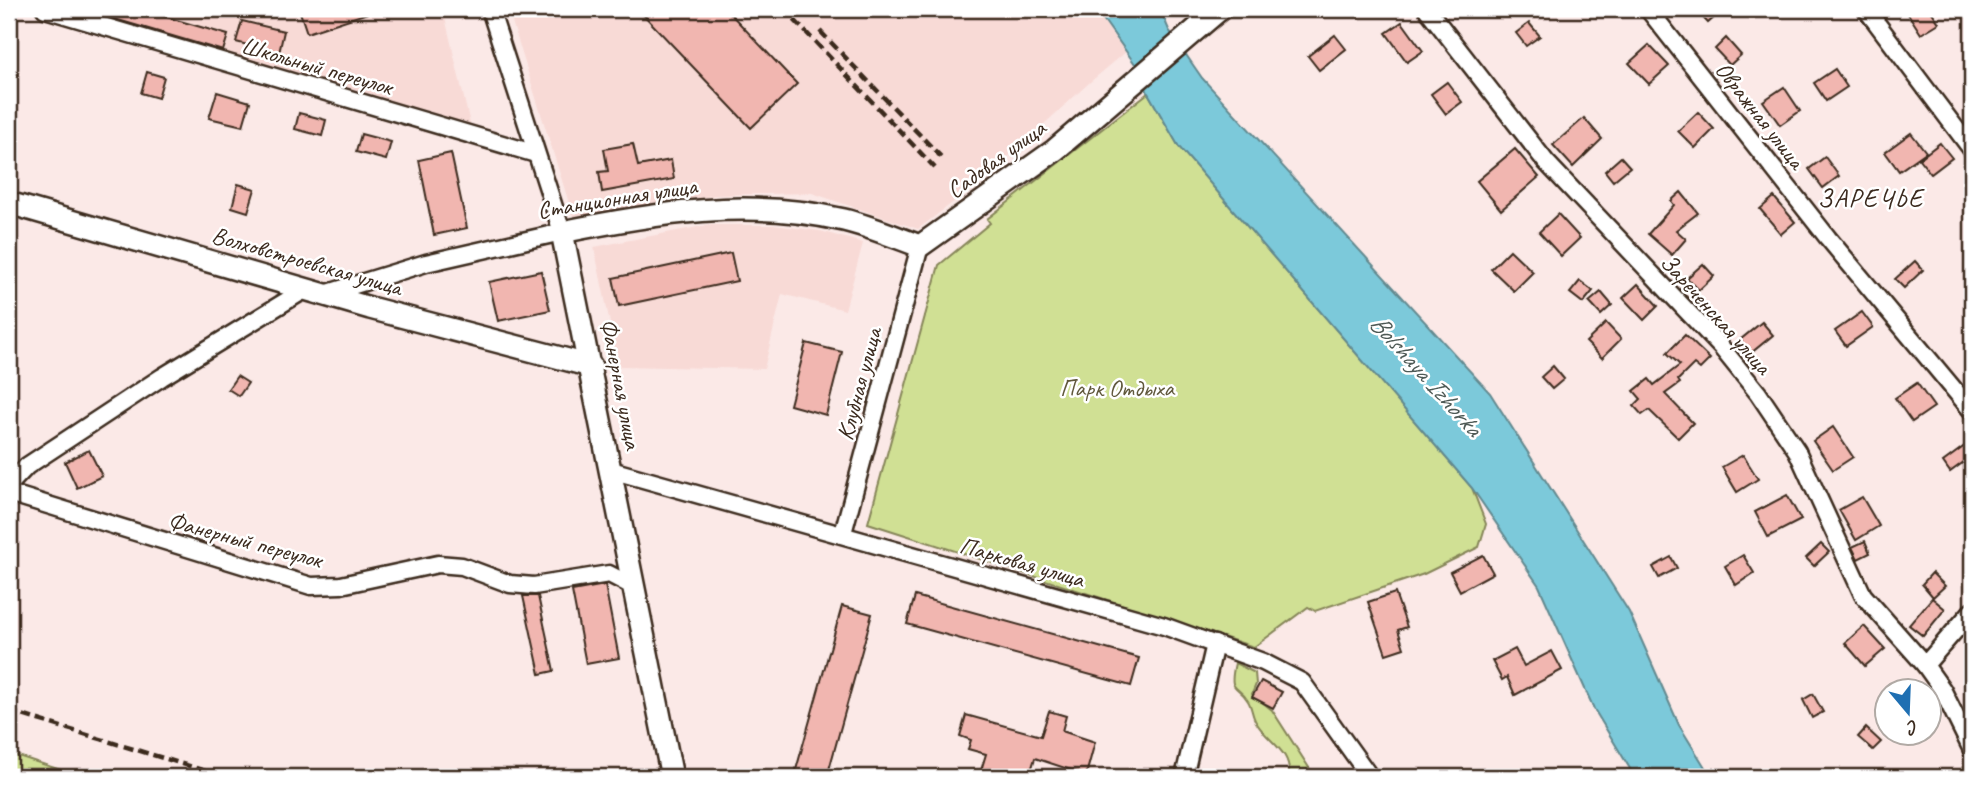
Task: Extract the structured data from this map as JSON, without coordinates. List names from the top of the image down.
{
  "streets": {
    "street": [
      "Школьный переулок",
      "Овражная улица",
      "Садовая улица",
      "Станционная улица",
      "Волховстроевская улица",
      "Зареченская улица",
      "Фанерная улица",
      "Клубная улица",
      "Фанерный переулок",
      "Парковая улица"
    ]
  },
  "crossings": [
    ["Школьный переулок", "Фанерная улица"],
    ["Садовая улица", "Станционная улица"],
    ["Садовая улица", "Клубная улица"],
    ["Станционная улица", "Волховстроевская улица"],
    ["Станционная улица", "Фанерная улица"],
    ["Станционная улица", "Клубная улица"],
    ["Волховстроевская улица", "Фанерная улица"],
    ["Фанерная улица", "Фанерный переулок"],
    ["Фанерная улица", "Парковая улица"],
    ["Клубная улица", "Парковая улица"]
  ],
  "districts": ["ЗАРЕЧЬЕ"],
  "water": ["Bolshaya Izhorka"],
  "parks": ["Парк Отдыха"],
  "north": "bottom"
}
